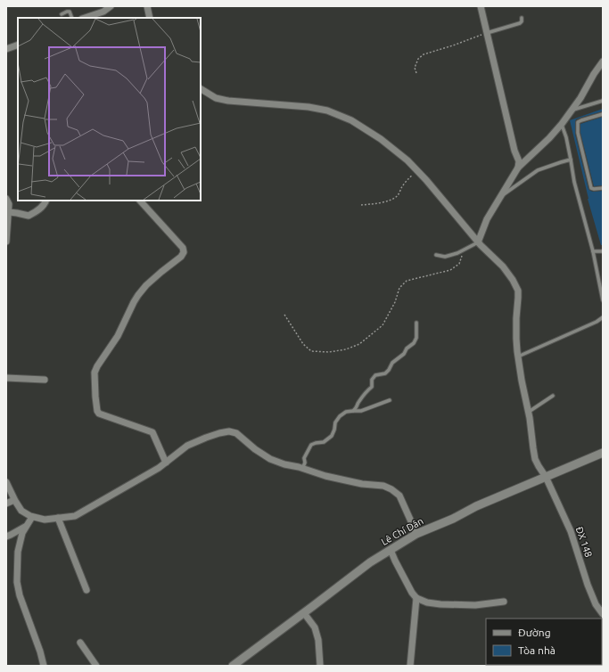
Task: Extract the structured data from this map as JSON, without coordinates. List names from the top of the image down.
{
  "streets": {
    "street": ["Lê Chí Dân", "ĐX 148"]
  },
  "crossings": [
    ["Lê Chí Dân", "ĐX 148"]
  ],
  "legend": ["Đường", "Tòa nhà"]
}
